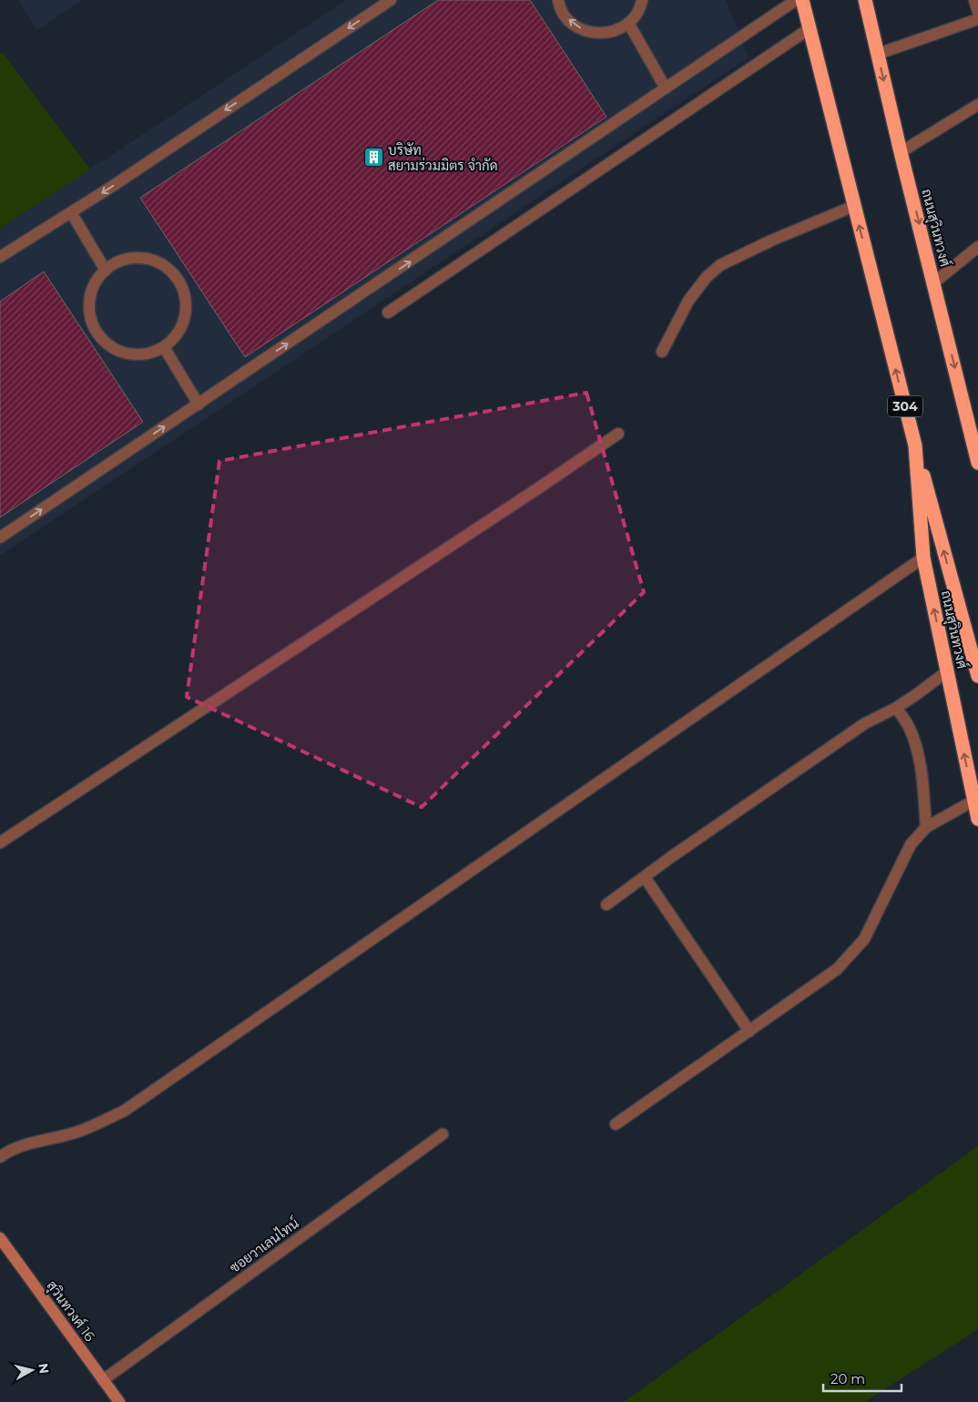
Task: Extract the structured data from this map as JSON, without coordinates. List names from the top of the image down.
{
  "streets": {
    "highway": ["ถนนสุวินทวงศ์", "304"],
    "street": ["ซอยวาเลนไทน์", "สุวินทวงศ์ 16"]
  },
  "crossings": [
    ["ซอยวาเลนไทน์", "สุวินทวงศ์ 16"]
  ],
  "places": {
    "building": ["บริษัท สยามร่วมมิตร จำกัด"]
  },
  "scale_bar": "20 m",
  "north": "right"
}
